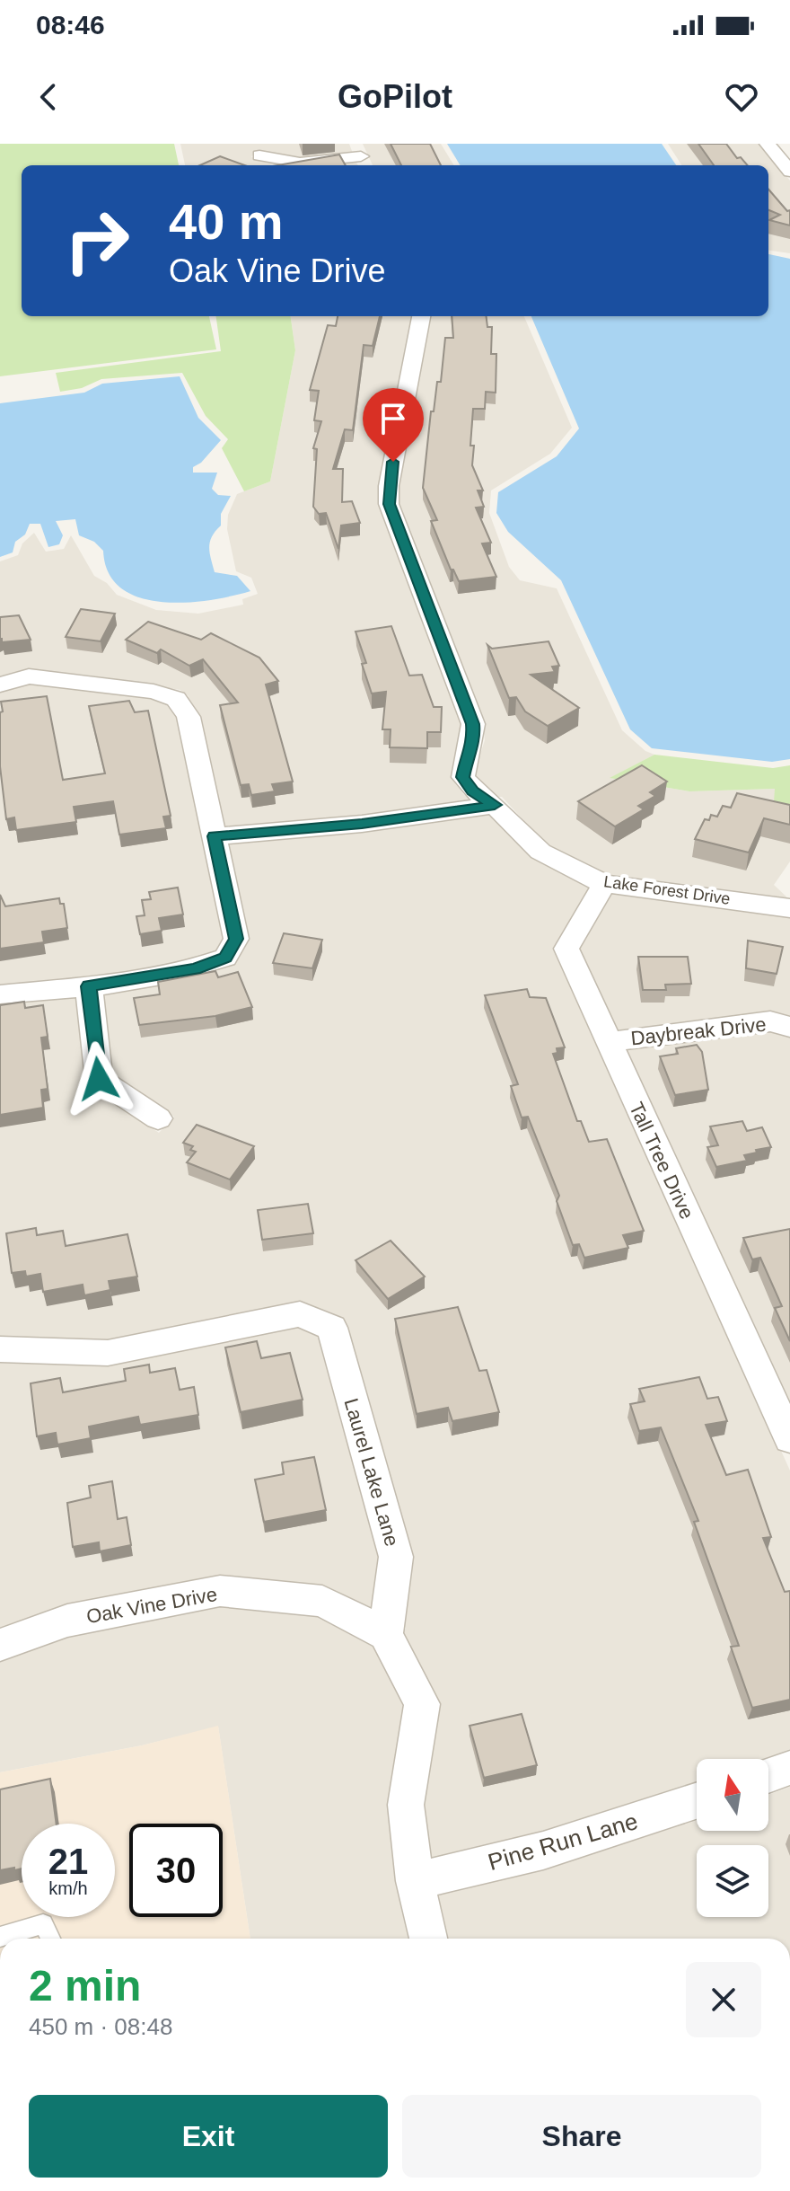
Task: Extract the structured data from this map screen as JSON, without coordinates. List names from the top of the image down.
{
  "streets": {
    "street": [
      "Lake Forest Drive",
      "Daybreak Drive",
      "Tall Tree Drive",
      "Laurel Lake Lane",
      "Oak Vine Drive",
      "Pine Run Lane"
    ]
  },
  "crossings": [
    ["Lake Forest Drive", "Tall Tree Drive"],
    ["Daybreak Drive", "Tall Tree Drive"],
    ["Laurel Lake Lane", "Oak Vine Drive"]
  ],
  "north": "top",
  "page": {
    "status": "08:46",
    "header": "GoPilot",
    "turn": ["40 m", "Oak Vine Drive"],
    "speed": "21 km/h",
    "limit": "30",
    "heading": ["2 min", "450 m · 08:48"],
    "buttons": ["Exit", "Share"]
  }
}
